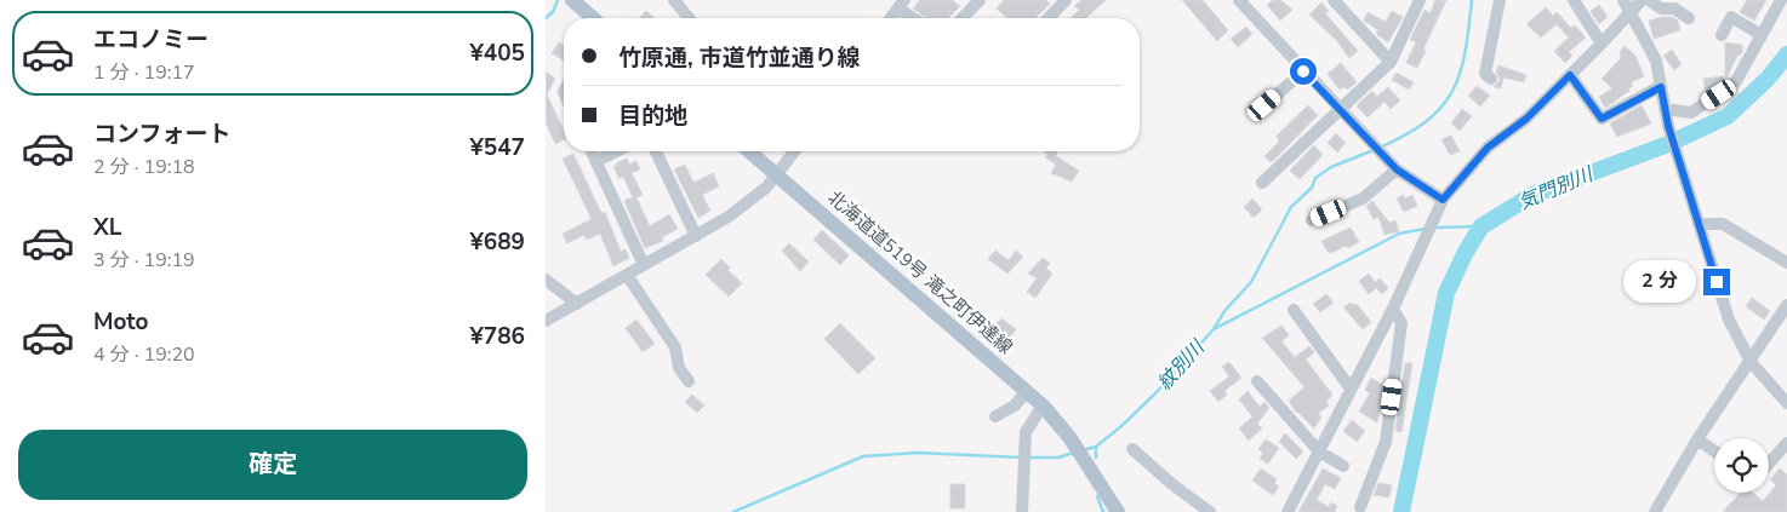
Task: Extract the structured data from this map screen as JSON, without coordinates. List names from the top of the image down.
{
  "streets": {
    "main road": ["北海道道519号 滝之町伊達線"]
  },
  "water": ["気門別川", "紋別川"],
  "page": {
    "list": [
      {
        "name": "エコノミー",
        "note": "1 分 · 19:17",
        "value": "¥405"
      },
      {
        "name": "コンフォート",
        "note": "2 分 · 19:18",
        "value": "¥547"
      },
      {
        "name": "XL",
        "note": "3 分 · 19:19",
        "value": "¥689"
      },
      {
        "name": "Moto",
        "note": "4 分 · 19:20",
        "value": "¥786"
      }
    ],
    "banner": ["竹原通, 市道竹並通り線", "目的地"],
    "bubble": "2 分",
    "buttons": "確定"
  }
}
